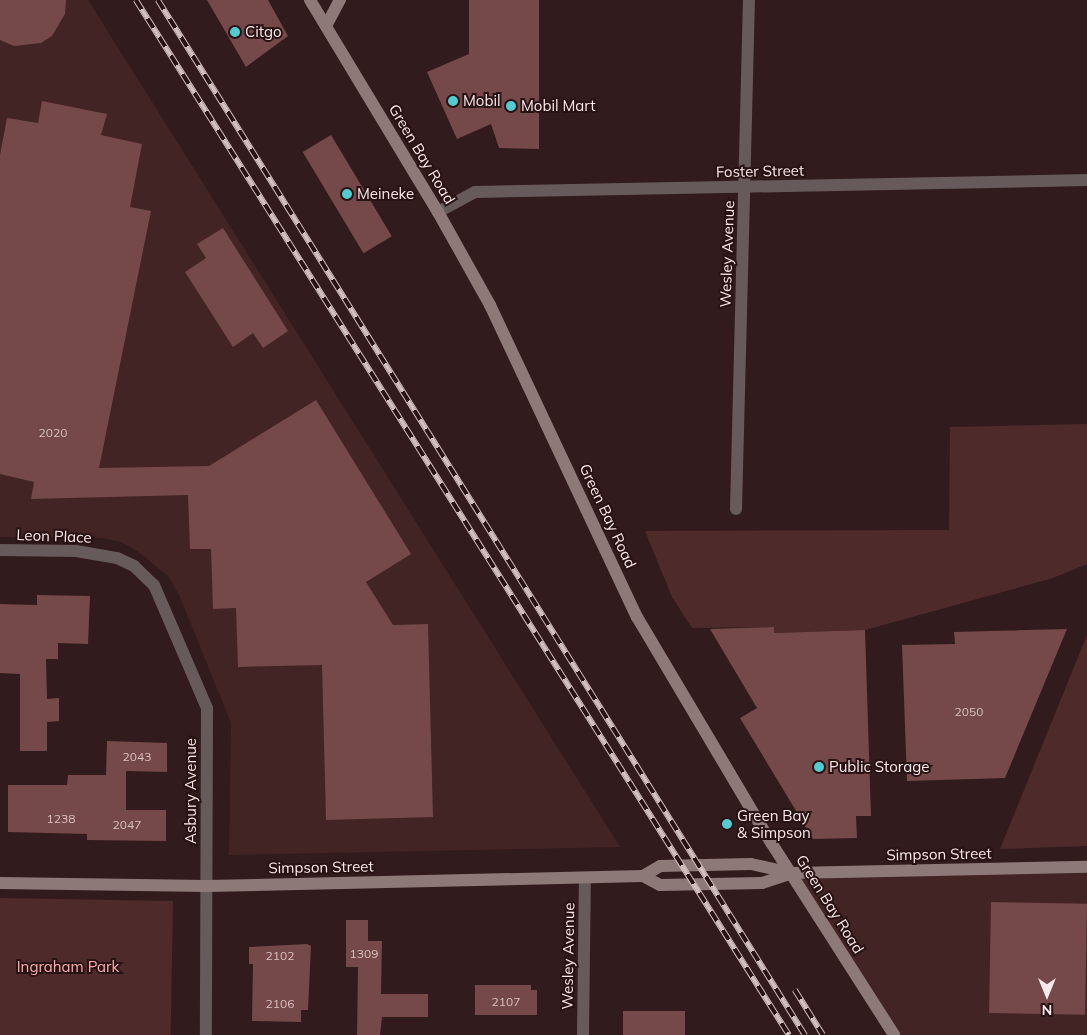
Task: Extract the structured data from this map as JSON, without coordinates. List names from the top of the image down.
{
  "streets": {
    "street": [
      "Green Bay Road",
      "Foster Street",
      "Wesley Avenue",
      "Leon Place",
      "Asbury Avenue",
      "Simpson Street"
    ]
  },
  "crossings": [
    ["Green Bay Road", "Foster Street"],
    ["Green Bay Road", "Simpson Street"],
    ["Foster Street", "Wesley Avenue"],
    ["Wesley Avenue", "Simpson Street"],
    ["Leon Place", "Asbury Avenue"],
    ["Asbury Avenue", "Simpson Street"]
  ],
  "parks": ["Ingraham Park"],
  "places": [
    "Citgo",
    "Mobil",
    "Mobil Mart",
    "Meineke",
    "Public Storage",
    "Green Bay & Simpson"
  ],
  "house_numbers": [
    "2020",
    "2050",
    "2043",
    "1238",
    "2047",
    "1309",
    "2102",
    "2107",
    "2106"
  ],
  "north": "bottom"
}
